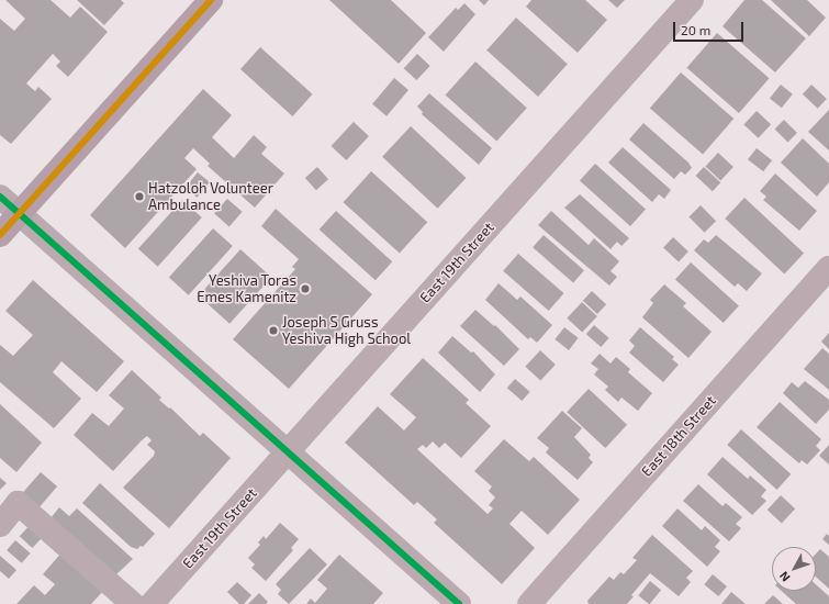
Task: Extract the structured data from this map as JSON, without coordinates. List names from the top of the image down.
{
  "streets": {
    "street": ["East 19th Street", "East 18th Street"]
  },
  "places": ["Hatzoloh Volunteer Ambulance", "Yeshiva Toras Emes Kamenitz", "Joseph S Gruss Yeshiva High School"],
  "scale_bar": "20 m",
  "north": "bottom left"
}
